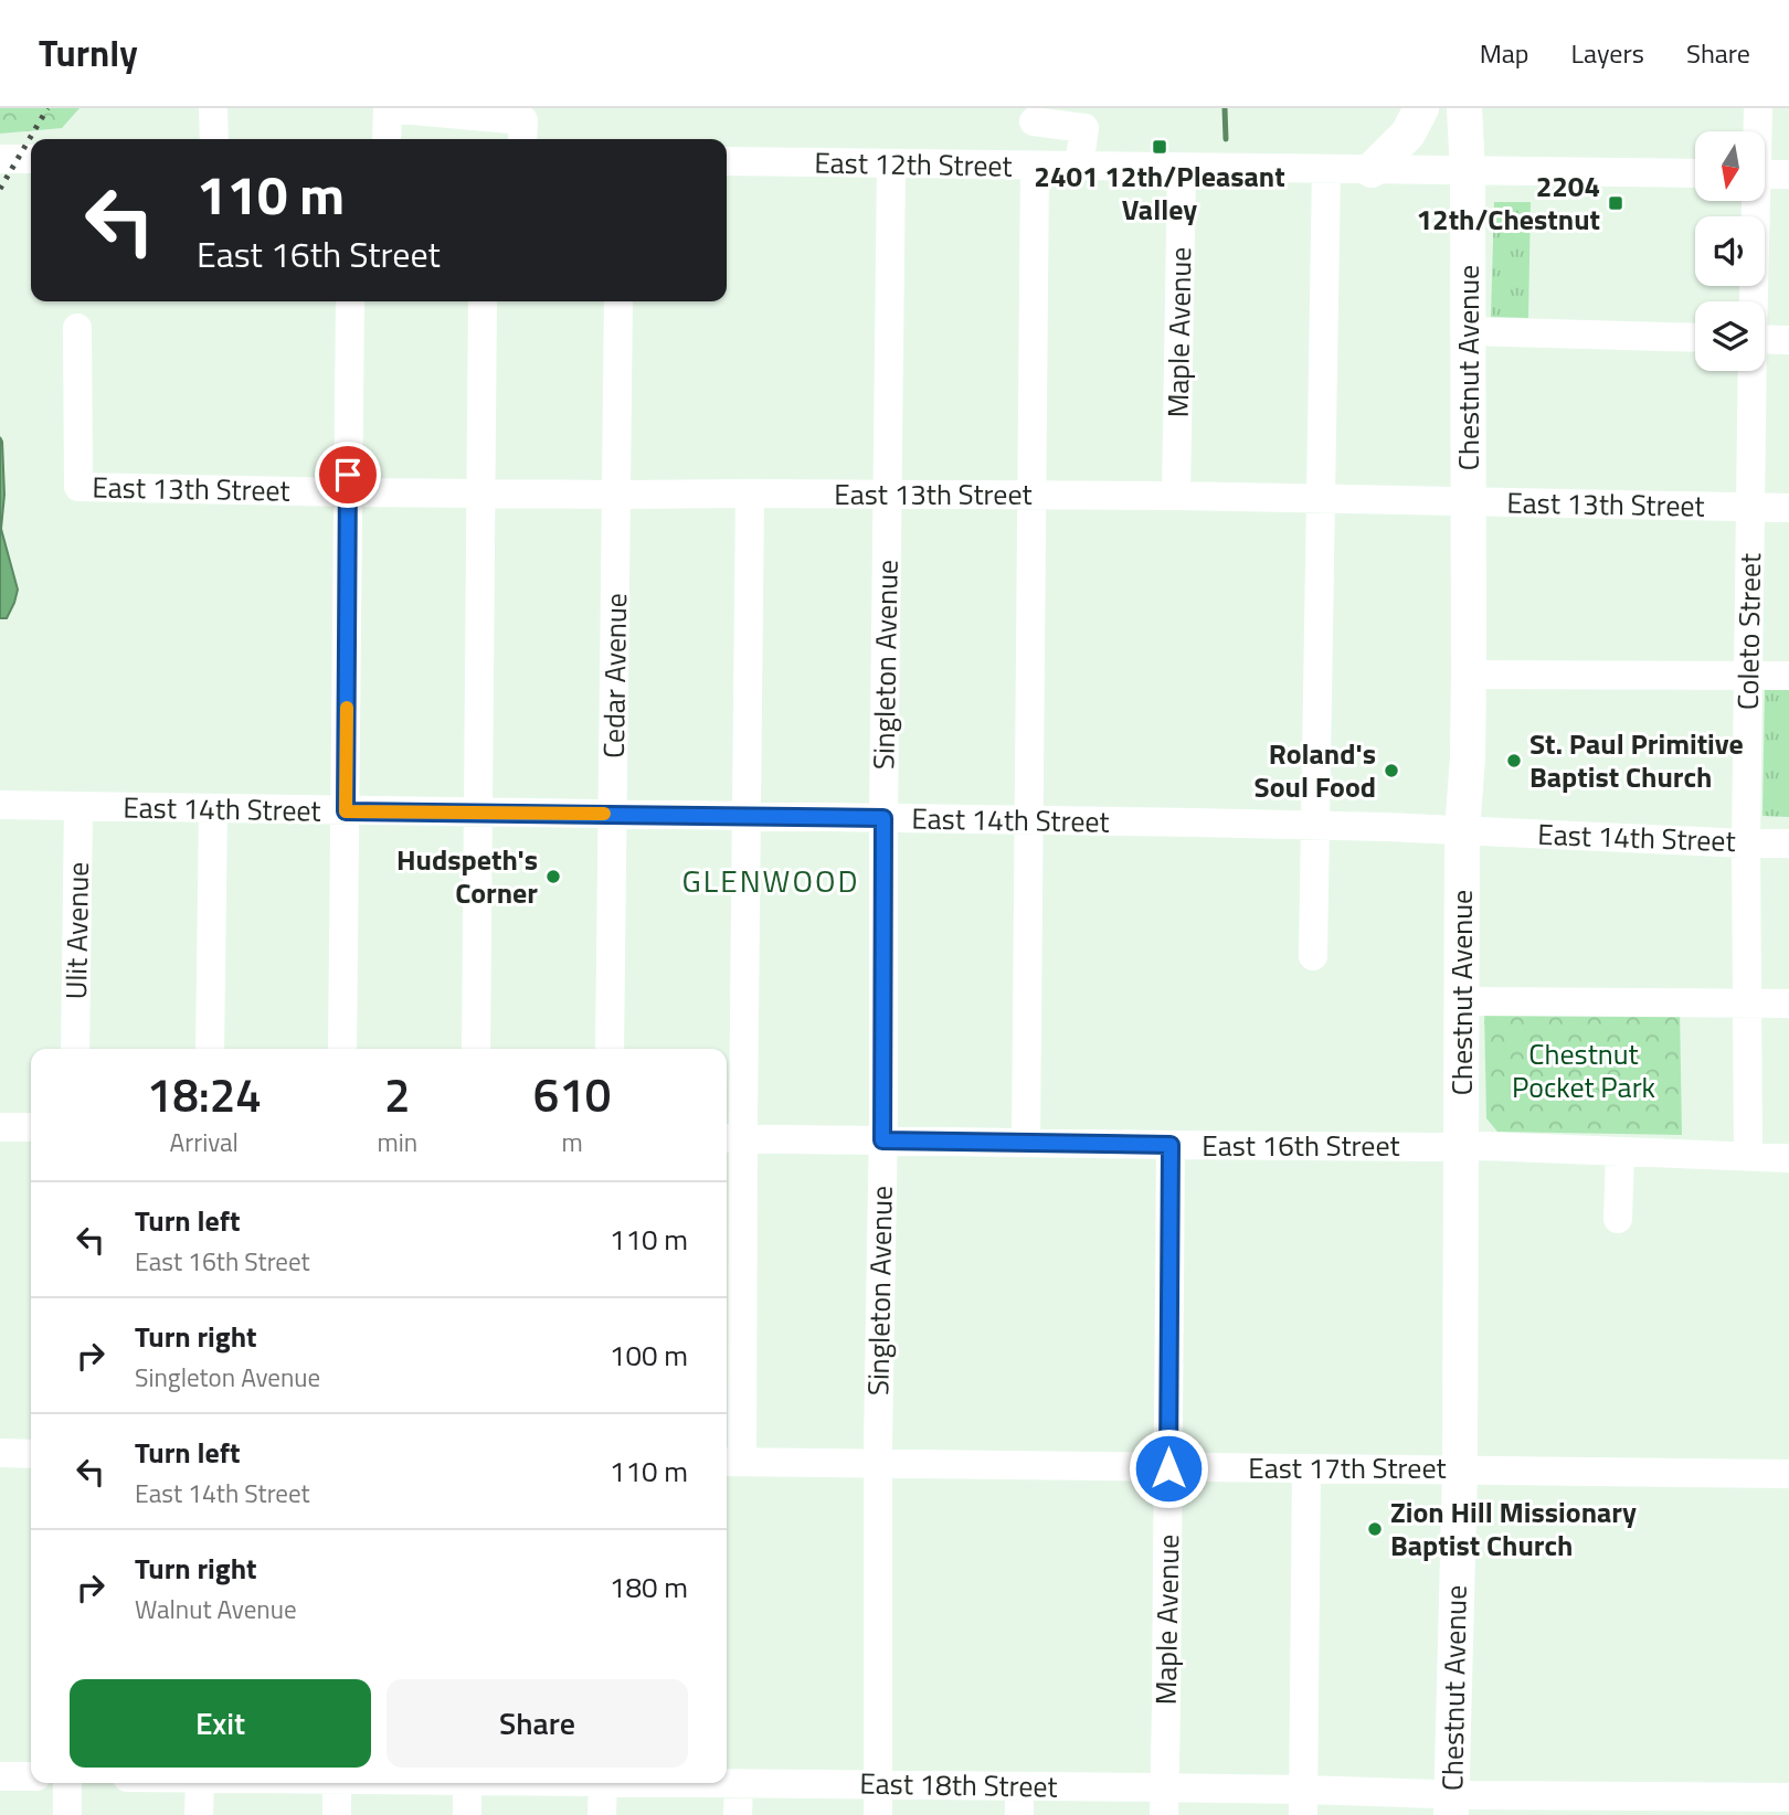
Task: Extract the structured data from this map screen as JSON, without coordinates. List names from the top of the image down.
{
  "streets": {
    "main road": ["Chestnut Avenue"],
    "street": [
      "East 12th Street",
      "Maple Avenue",
      "East 13th Street",
      "Coleto Street",
      "Singleton Avenue",
      "Cedar Avenue",
      "East 14th Street",
      "Ulit Avenue",
      "East 16th Street",
      "East 17th Street",
      "East 18th Street"
    ]
  },
  "crossings": [
    ["East 12th Street", "Maple Avenue"],
    ["East 12th Street", "Chestnut Avenue"],
    ["East 12th Street", "Singleton Avenue"],
    ["Maple Avenue", "East 13th Street"],
    ["Maple Avenue", "East 16th Street"],
    ["Maple Avenue", "East 17th Street"],
    ["Maple Avenue", "East 18th Street"],
    ["Chestnut Avenue", "East 13th Street"],
    ["Chestnut Avenue", "East 14th Street"],
    ["Chestnut Avenue", "East 16th Street"],
    ["Chestnut Avenue", "East 17th Street"],
    ["Chestnut Avenue", "East 18th Street"],
    ["East 13th Street", "Coleto Street"],
    ["East 13th Street", "Singleton Avenue"],
    ["East 13th Street", "Cedar Avenue"],
    ["Coleto Street", "East 14th Street"],
    ["Coleto Street", "East 16th Street"],
    ["Singleton Avenue", "East 14th Street"],
    ["Singleton Avenue", "East 16th Street"],
    ["Singleton Avenue", "East 17th Street"],
    ["Singleton Avenue", "East 18th Street"],
    ["Cedar Avenue", "East 14th Street"],
    ["East 14th Street", "Ulit Avenue"]
  ],
  "districts": ["GLENWOOD"],
  "parks": ["Chestnut Pocket Park"],
  "places": {
    "transit": ["2401 12th/Pleasant Valley", "2204 12th/Chestnut"],
    "other": [
      "St. Paul Primitive Baptist Church",
      "Roland's Soul Food",
      "Hudspeth's Corner",
      "Zion Hill Missionary Baptist Church"
    ]
  },
  "north": "bottom",
  "page": {
    "header": "Turnly",
    "nav": ["Map", "Layers", "Share"],
    "turn": ["110 m", "East 16th Street"],
    "eta": [
      "18:24",
      "Arrival",
      "2",
      "min",
      "610",
      "m"
    ],
    "list": [
      {
        "name": "Turn left",
        "note": "East 16th Street",
        "value": "110 m"
      },
      {
        "name": "Turn right",
        "note": "Singleton Avenue",
        "value": "100 m"
      },
      {
        "name": "Turn left",
        "note": "East 14th Street",
        "value": "110 m"
      },
      {
        "name": "Turn right",
        "note": "Walnut Avenue",
        "value": "180 m"
      }
    ],
    "buttons": ["Exit", "Share"]
  }
}
